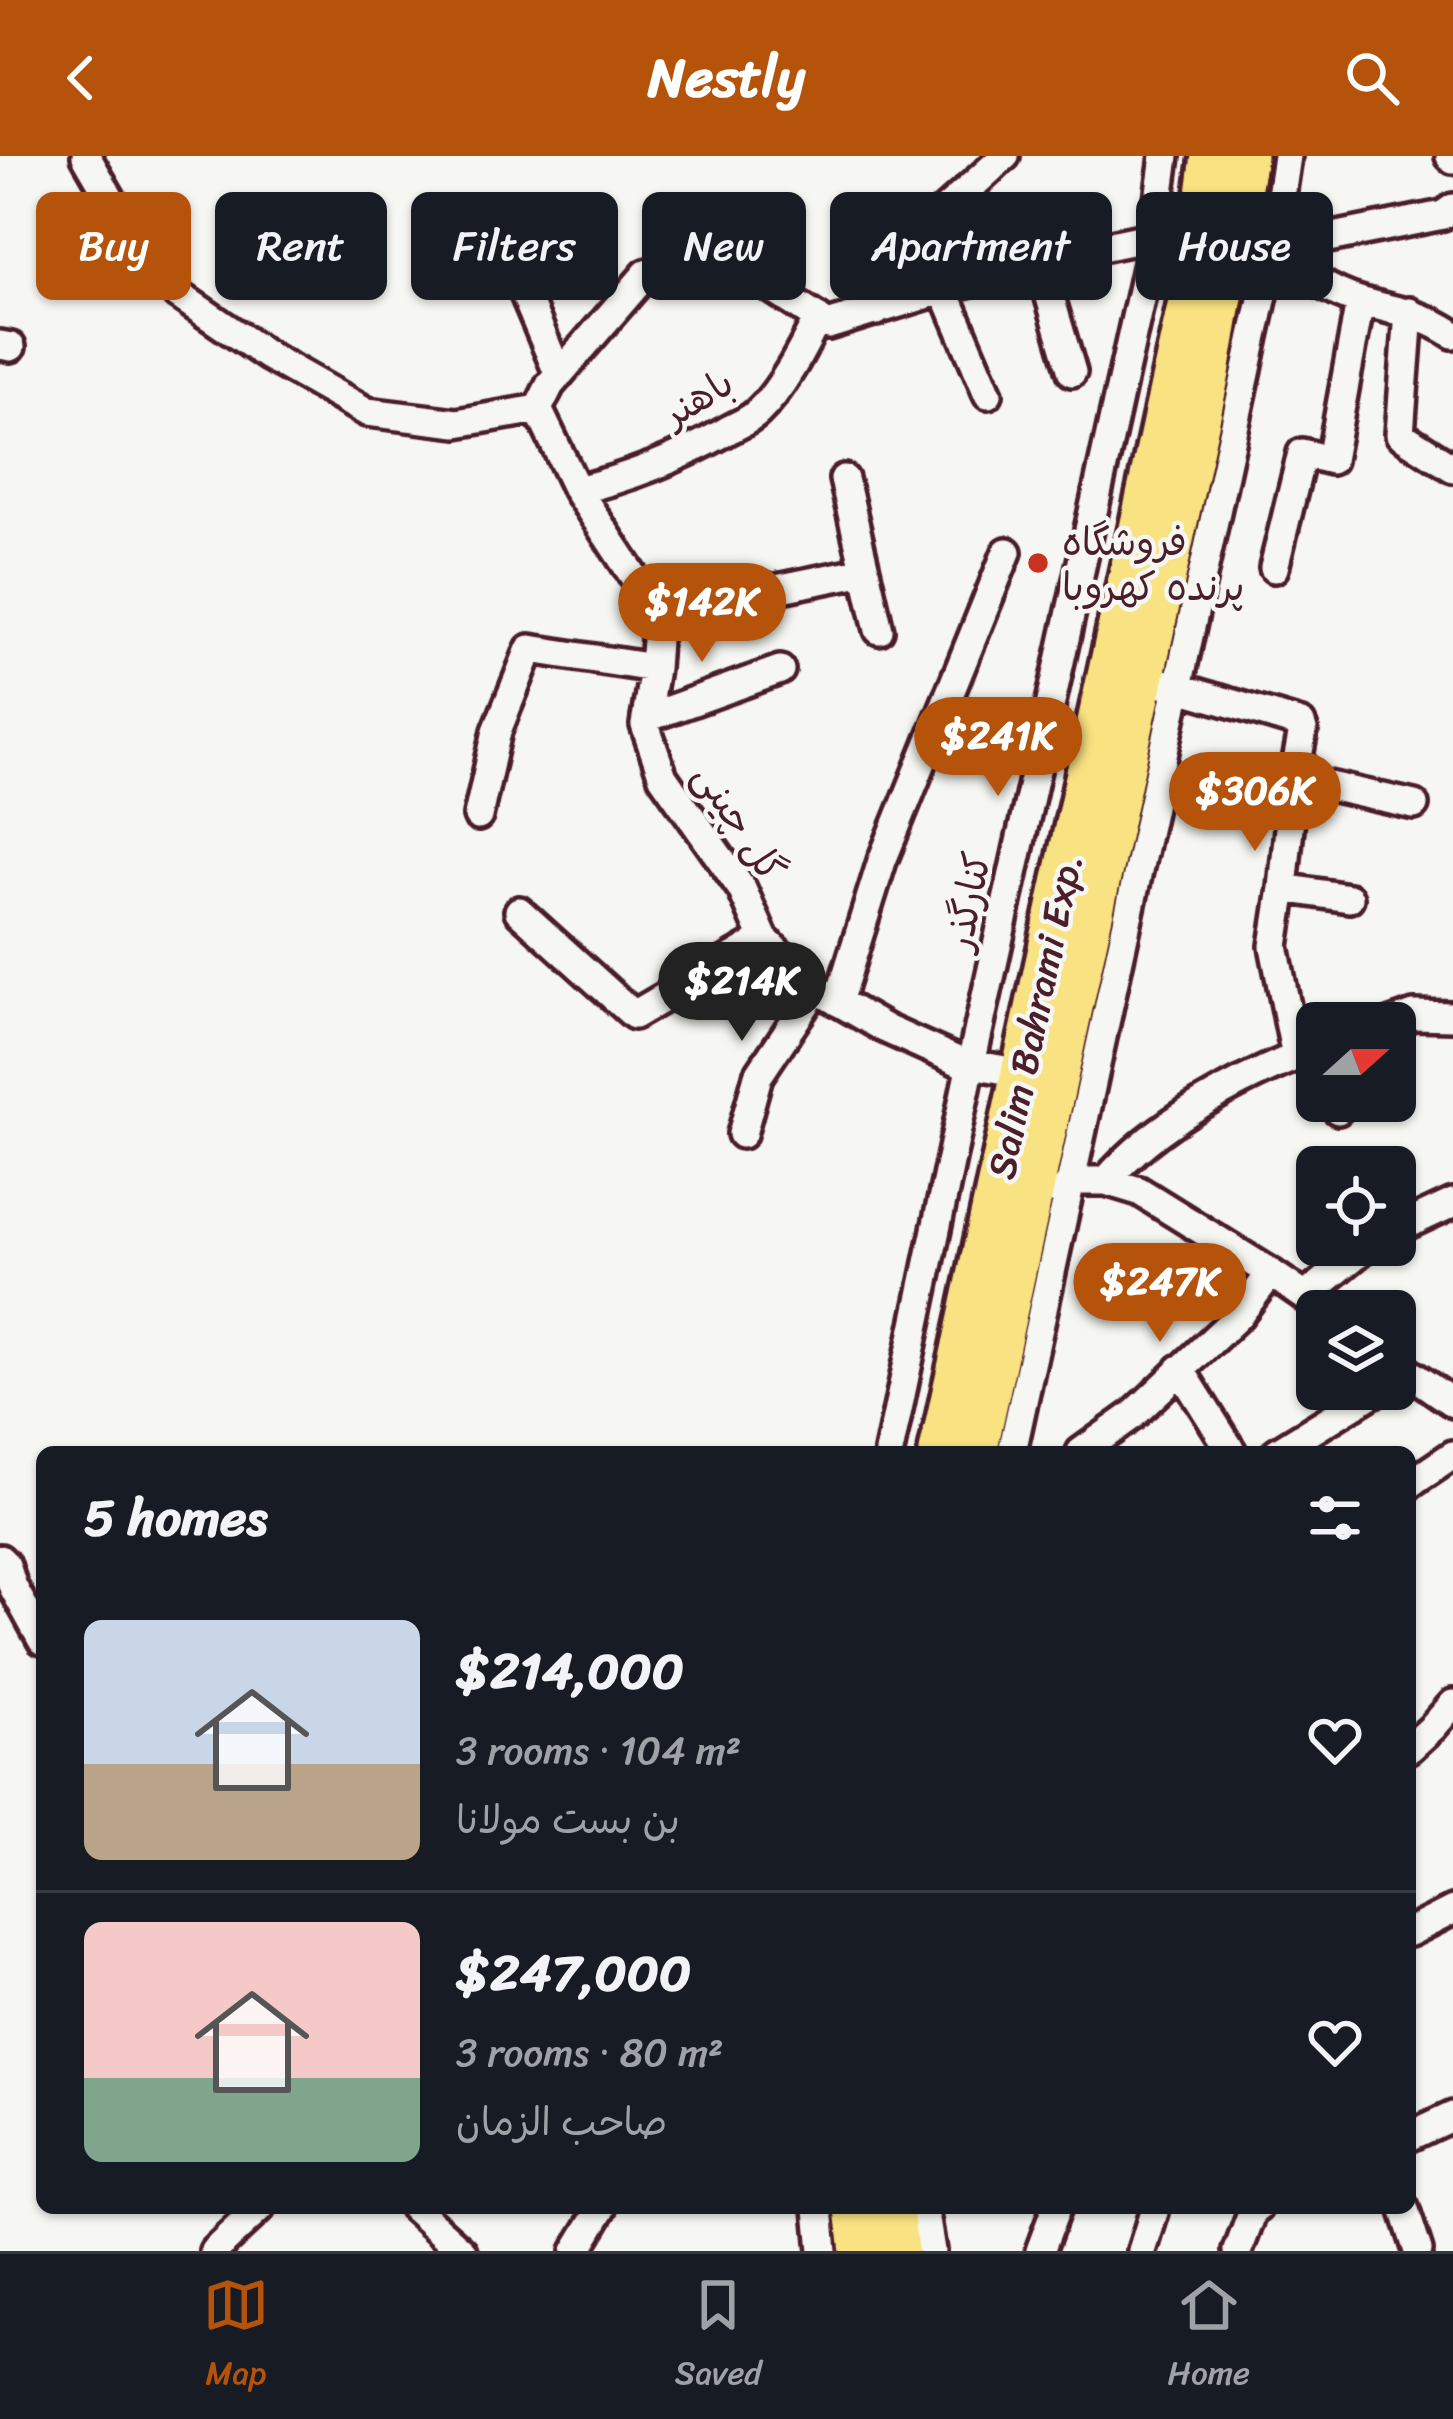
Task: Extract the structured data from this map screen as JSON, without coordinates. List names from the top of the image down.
{
  "streets": {
    "highway": ["Salim Bahrami Exp."],
    "street": ["باهنر", "گل چینی", "کنارگذر"]
  },
  "places": ["فروشگاه پرنده کهروبا"],
  "north": "right",
  "page": {
    "header": "Nestly",
    "chip": [
      "Buy",
      "Rent",
      "Filters",
      "New",
      "Apartment",
      "House"
    ],
    "price": [
      "$142K",
      "$241K",
      "$306K",
      "$214K",
      "$247K"
    ],
    "heading": "5 homes",
    "list": [
      {
        "name": "$214,000",
        "note": "3 rooms · 104 m² · بن بست مولانا"
      },
      {
        "name": "$247,000",
        "note": "3 rooms · 80 m² · صاحب الزمان"
      }
    ],
    "tabs": ["Map", "Saved", "Home"]
  }
}
